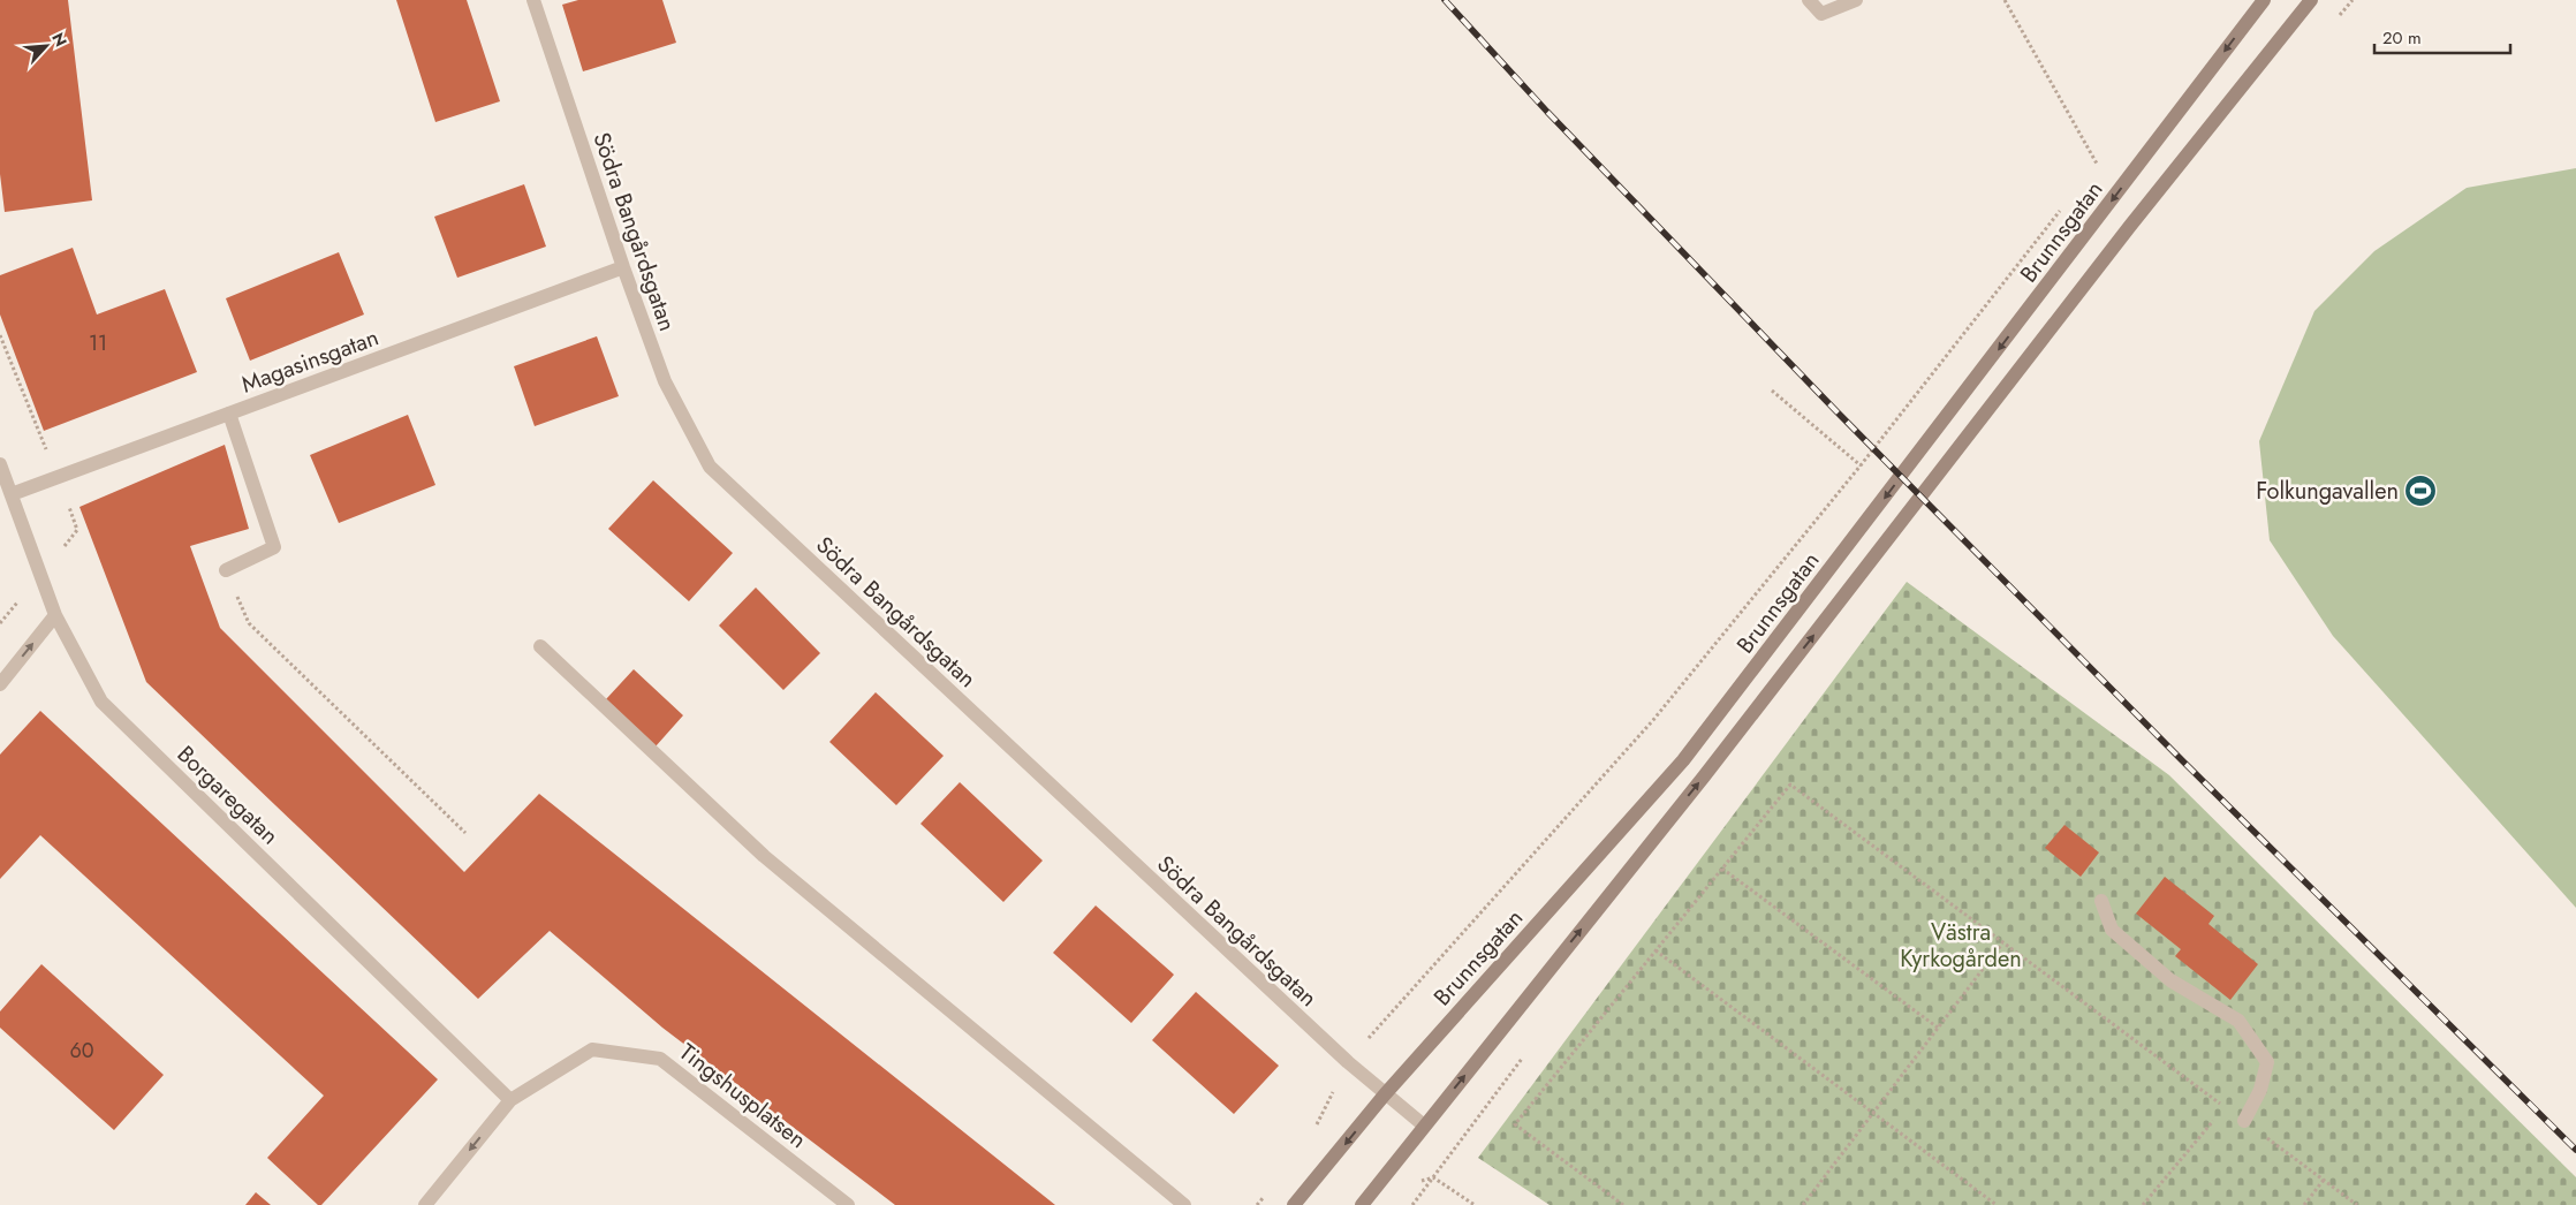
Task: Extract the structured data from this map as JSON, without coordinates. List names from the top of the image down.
{
  "streets": {
    "main road": ["Brunnsgatan"],
    "street": [
      "Södra Bangårdsgatan",
      "Magasinsgatan",
      "Borgaregatan",
      "Tingshusplatsen"
    ]
  },
  "crossings": [
    ["Södra Bangårdsgatan", "Brunnsgatan"],
    ["Södra Bangårdsgatan", "Magasinsgatan"],
    ["Magasinsgatan", "Borgaregatan"],
    ["Borgaregatan", "Tingshusplatsen"]
  ],
  "parks": ["Västra Kyrkogården"],
  "places": {
    "sports": ["Folkungavallen"]
  },
  "house_numbers": ["11", "60"],
  "scale_bar": "20 m",
  "north": "top right"
}
